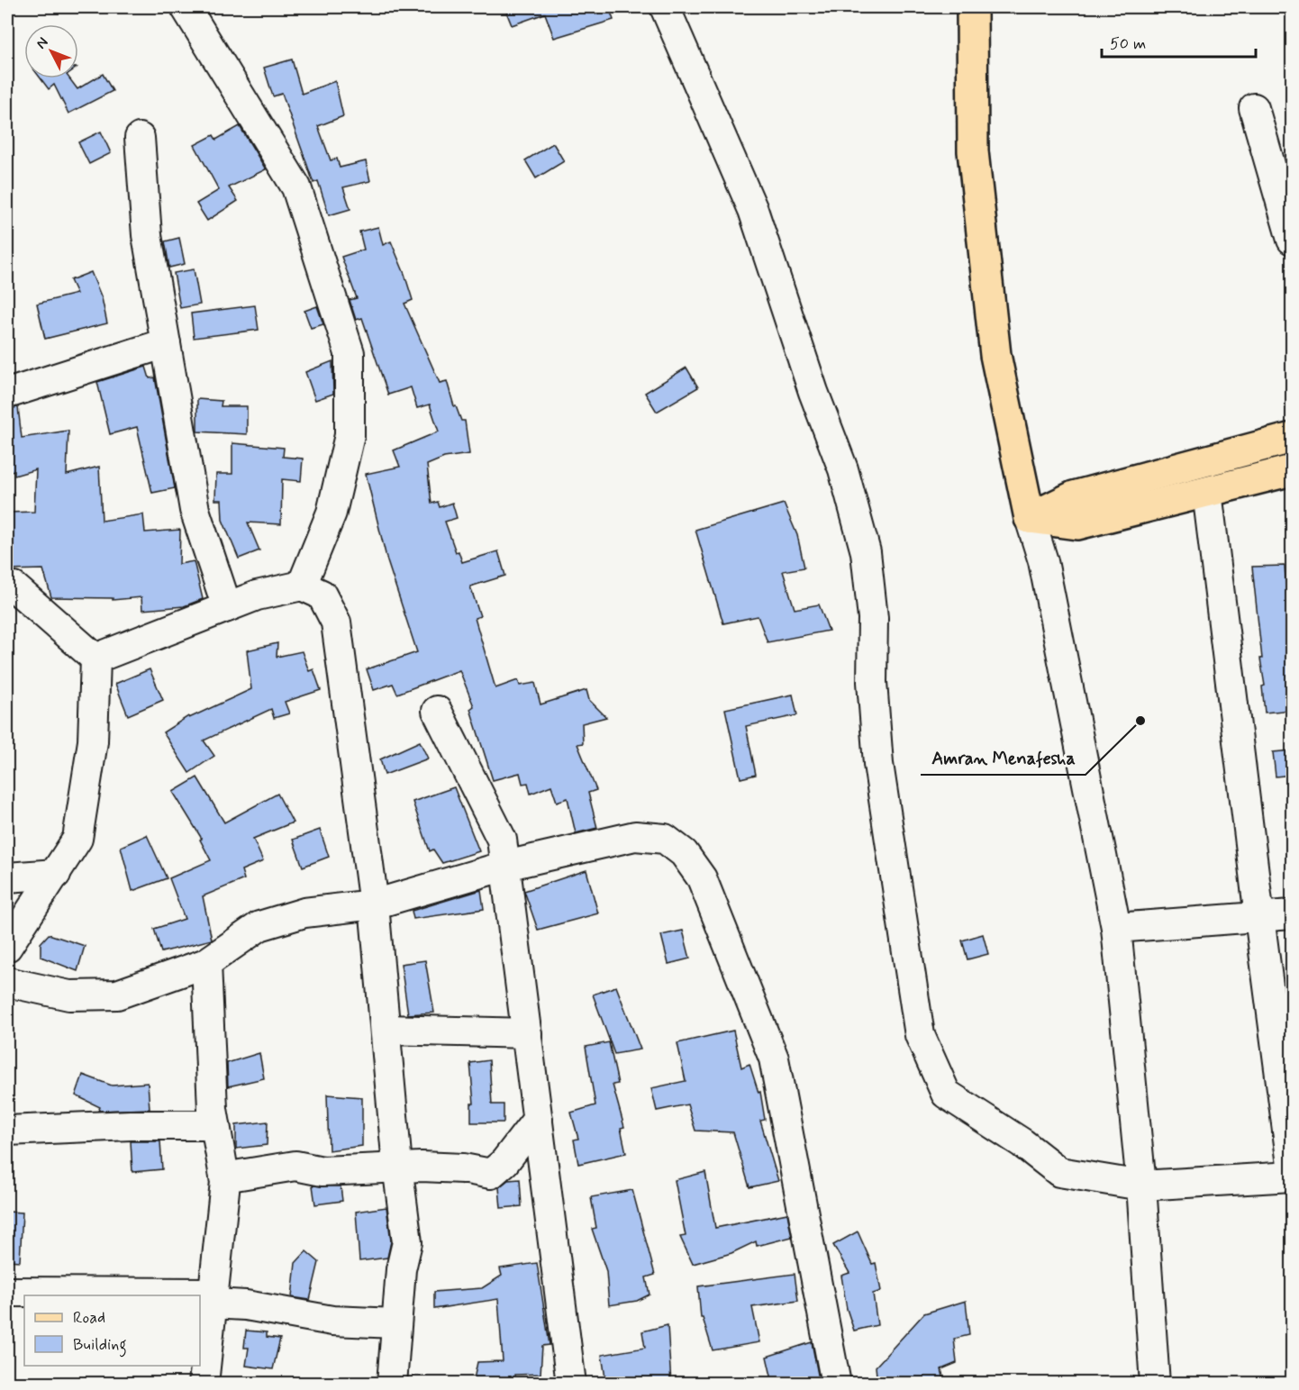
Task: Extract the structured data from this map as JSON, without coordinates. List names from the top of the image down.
{
  "places": ["Amran Menafesha"],
  "legend": ["Road", "Building"],
  "scale_bar": "50 m",
  "north": "top left"
}
